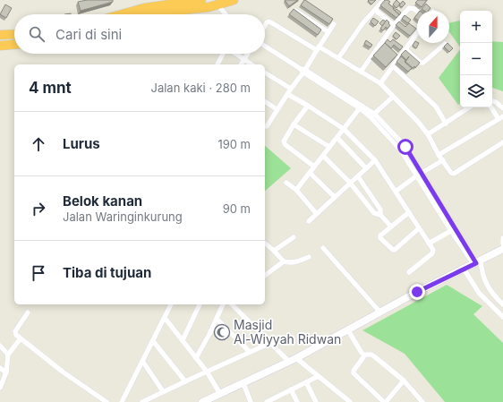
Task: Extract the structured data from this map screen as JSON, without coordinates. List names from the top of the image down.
{
  "places": {
    "mosque": ["Masjid Al-Wiyyah Ridwan"]
  },
  "north": "top",
  "page": {
    "map_buttons": ["+", "−"],
    "search": "Cari di sini",
    "heading": ["4 mnt", "Jalan kaki · 280 m"],
    "list": [
      ["Lurus", "190 m"],
      ["Belok kanan", "Jalan Waringinkurung", "90 m"],
      "Tiba di tujuan"
    ]
  }
}
